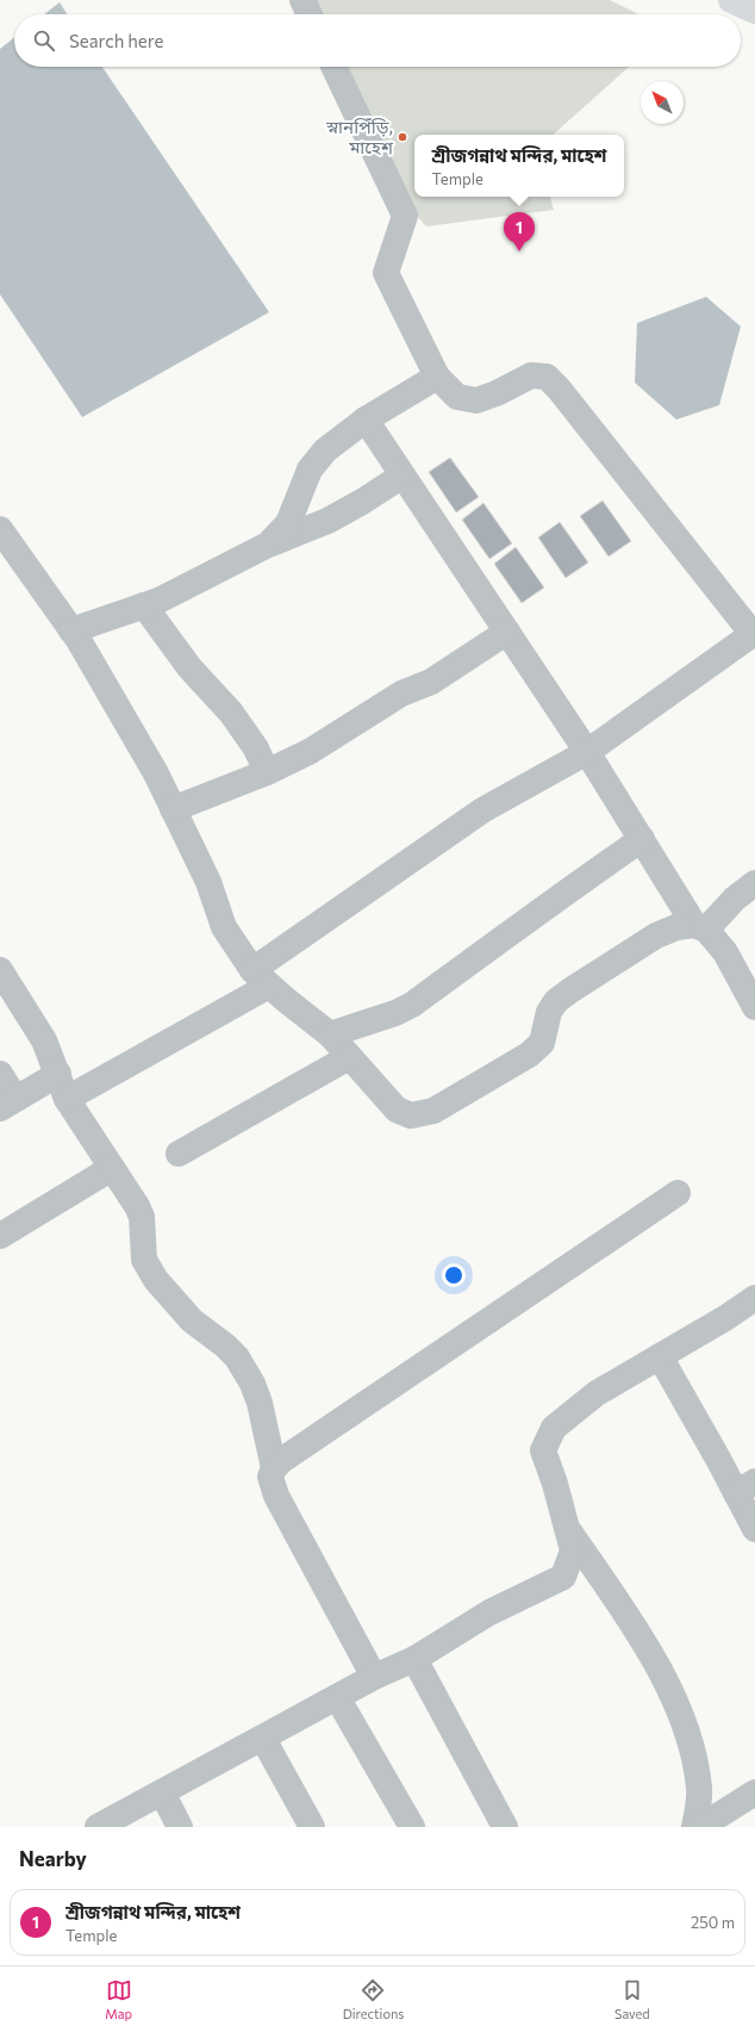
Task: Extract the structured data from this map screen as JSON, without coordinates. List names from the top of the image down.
{
  "places": ["স্নানপিঁড়ি, মাহেশ"],
  "north": "top left",
  "page": {
    "search": "Search here",
    "popup": ["শ্রীজগন্নাথ মন্দির, মাহেশ", "Temple"],
    "pins": "1",
    "heading": "Nearby",
    "list": [
      {
        "mark": "1",
        "name": "শ্রীজগন্নাথ মন্দির, মাহেশ",
        "note": "Temple",
        "value": "250 m"
      }
    ],
    "nav": ["Map", "Directions", "Saved"]
  }
}
